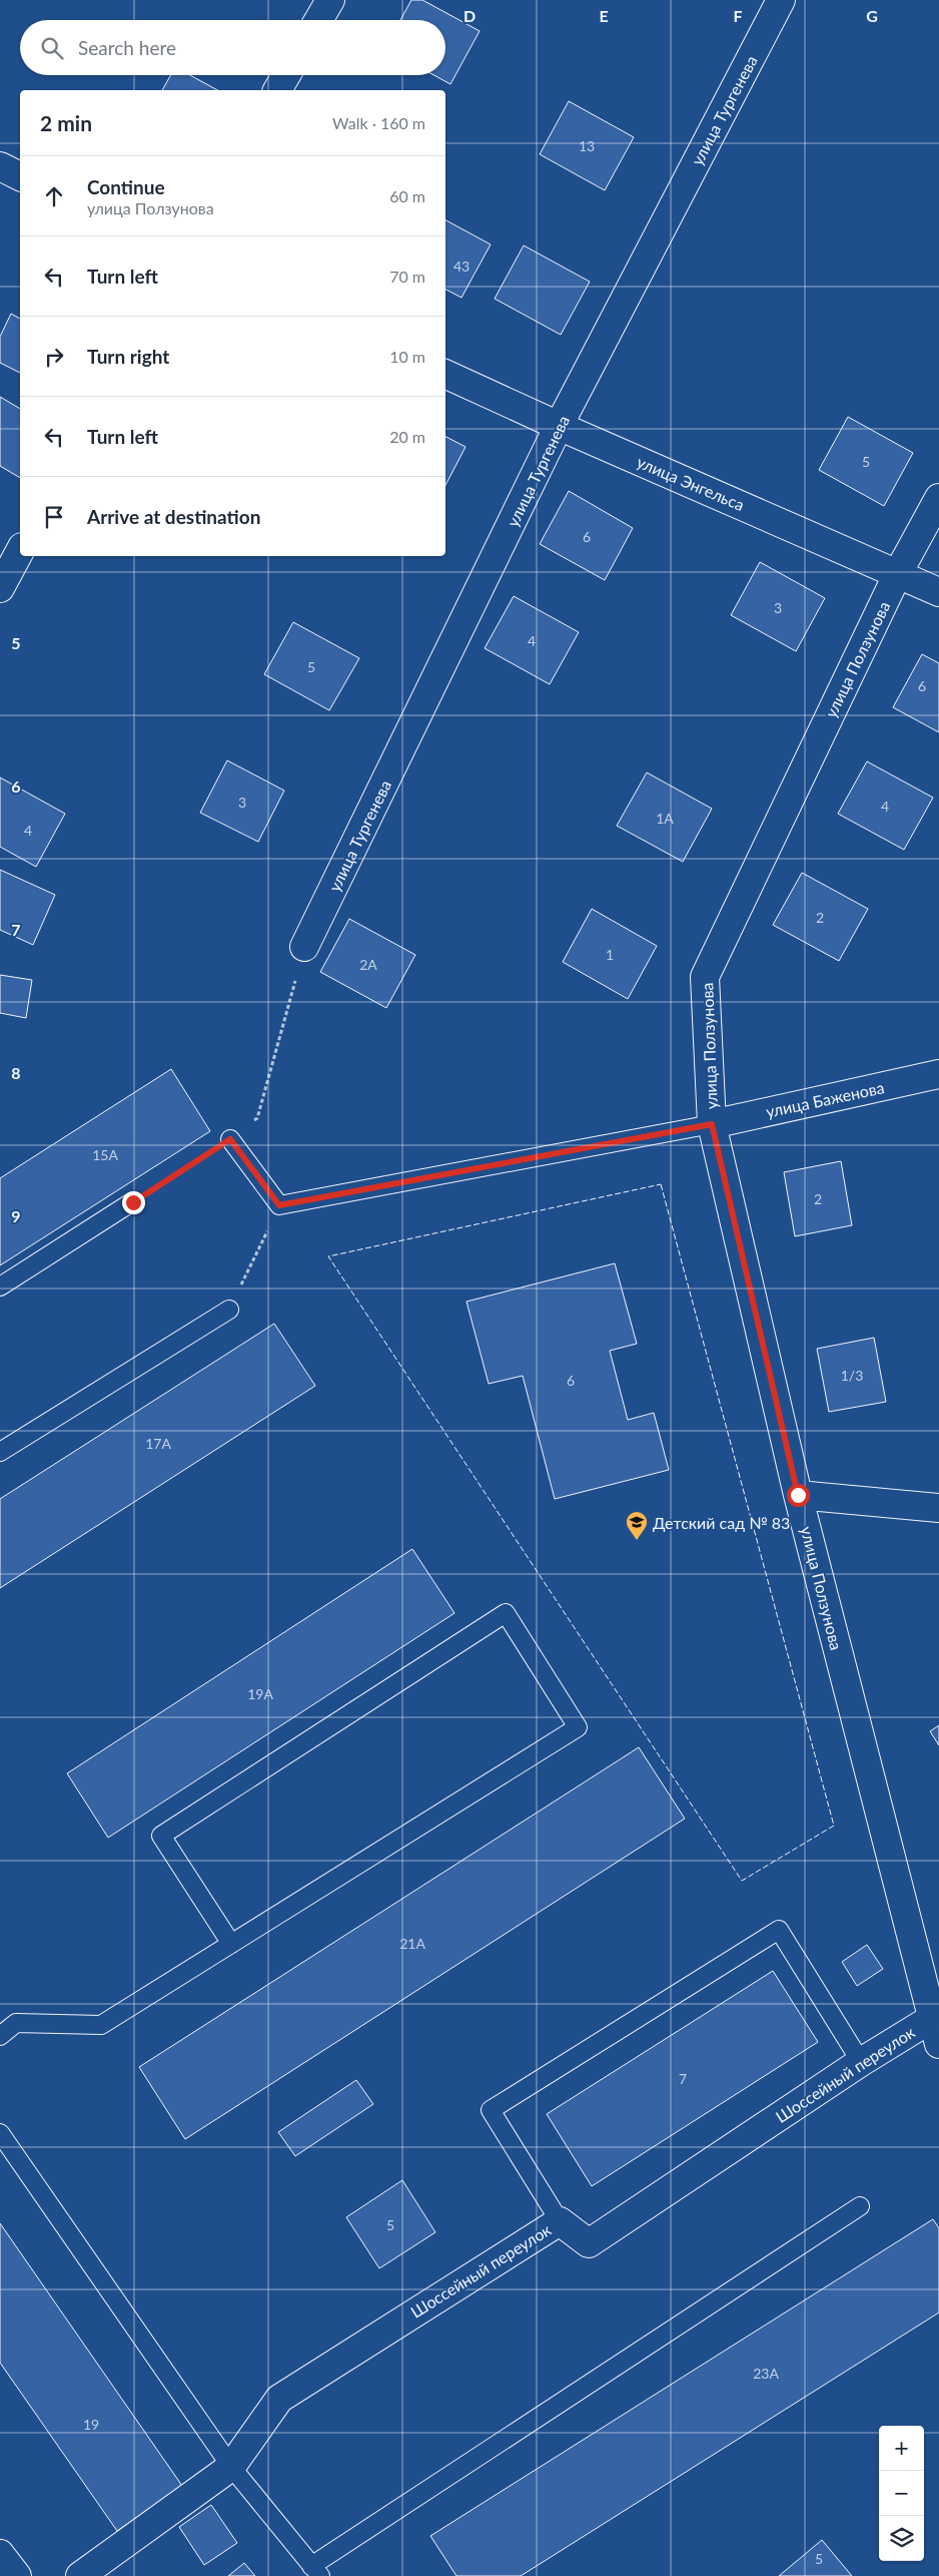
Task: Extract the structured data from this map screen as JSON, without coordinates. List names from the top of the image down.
{
  "streets": {
    "street": [
      "улица Тургенева",
      "улица Энгельса",
      "улица Ползунова",
      "улица Баженова",
      "Шоссейный переулок"
    ]
  },
  "crossings": [
    ["улица Тургенева", "улица Энгельса"],
    ["улица Энгельса", "улица Ползунова"],
    ["улица Ползунова", "улица Баженова"],
    ["улица Ползунова", "Шоссейный переулок"]
  ],
  "places": {
    "school or university": ["Детский сад № 83"]
  },
  "house_numbers": [
    "13",
    "43",
    "5",
    "6",
    "3",
    "4",
    "5",
    "6",
    "3",
    "4",
    "1А",
    "4",
    "2",
    "1",
    "2А",
    "15А",
    "2",
    "1/3",
    "6",
    "17А",
    "19А",
    "21А",
    "7",
    "5",
    "23А",
    "19",
    "5"
  ],
  "page": {
    "search": "Search here",
    "heading": ["2 min", "Walk · 160 m"],
    "list": [
      ["Continue", "улица Ползунова", "60 m"],
      ["Turn left", "70 m"],
      ["Turn right", "10 m"],
      ["Turn left", "20 m"],
      "Arrive at destination"
    ],
    "map_buttons": ["+", "−"]
  },
  "grid": {
    "columns": [
      "D",
      "E",
      "F",
      "G"
    ],
    "rows": [
      "5",
      "6",
      "7",
      "8",
      "9"
    ]
  }
}
